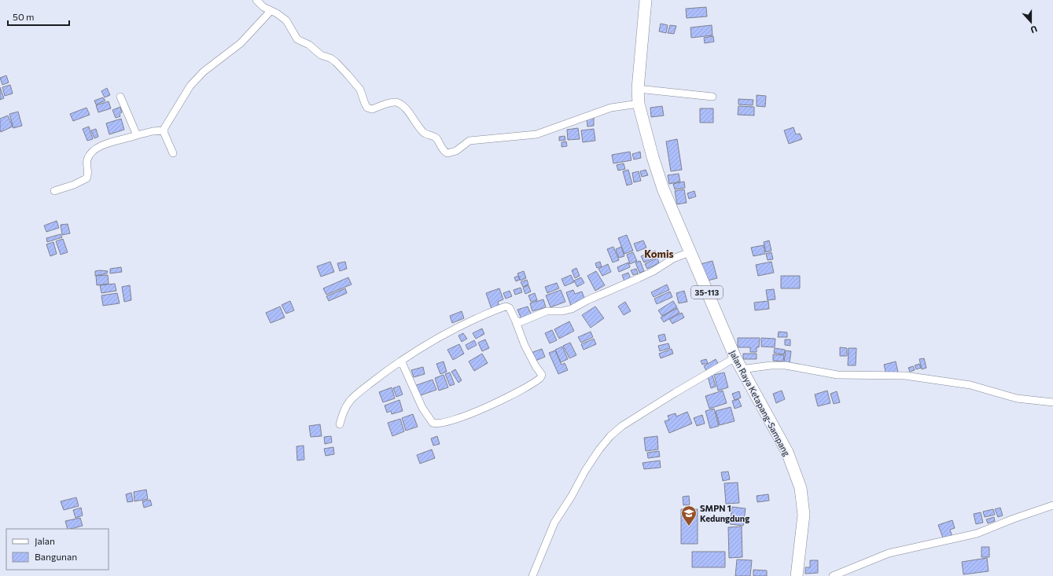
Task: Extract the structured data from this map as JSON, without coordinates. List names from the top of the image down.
{
  "streets": {
    "main road": ["35-113", "Jalan Raya Ketapang-Sampang"]
  },
  "districts": ["Komis"],
  "places": {
    "school or university": ["SMPN 1 Kedungdung"]
  },
  "legend": ["Jalan", "Bangunan"],
  "scale_bar": "50 m",
  "north": "bottom"
}
